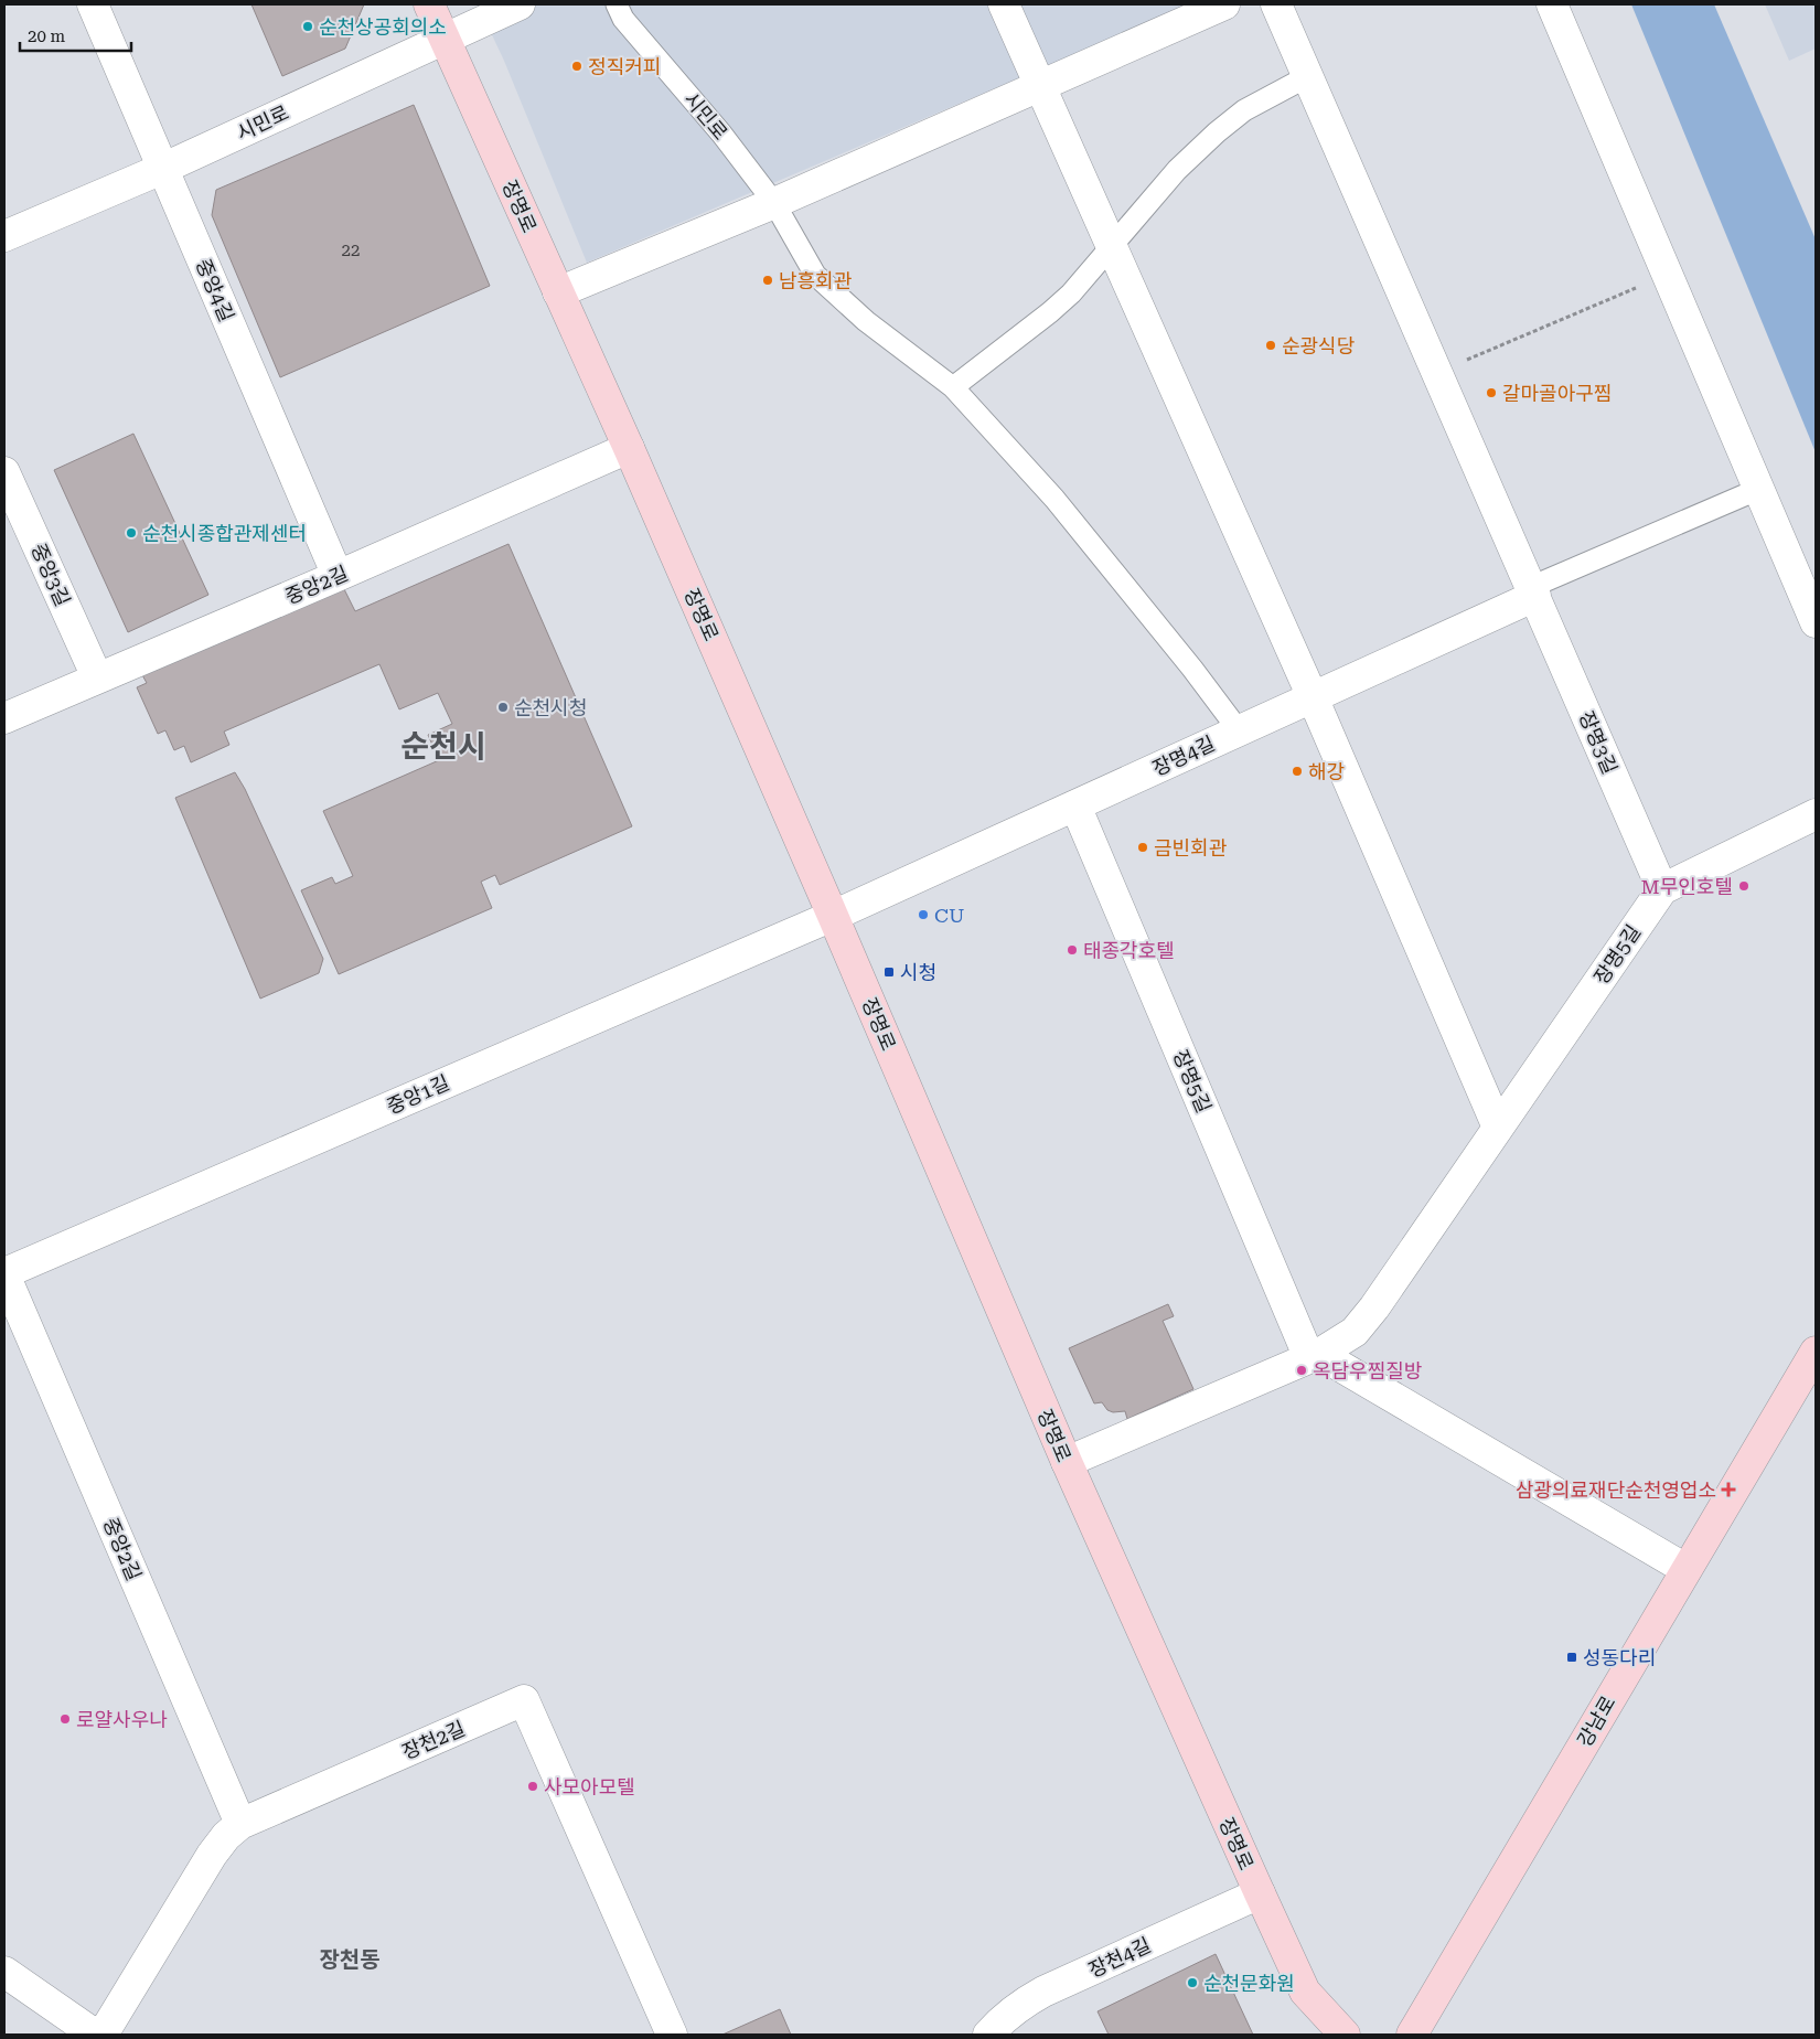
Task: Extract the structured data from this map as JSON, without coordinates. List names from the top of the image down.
{
  "streets": {
    "street": [
      "시민로",
      "장명로",
      "중앙4길",
      "중앙3길",
      "중앙2길",
      "장명3길",
      "장명4길",
      "장명5길",
      "중앙1길",
      "강남로",
      "장천2길",
      "장천4길"
    ]
  },
  "crossings": [
    ["시민로", "장명로"],
    ["시민로", "중앙4길"],
    ["시민로", "장명4길"],
    ["장명로", "중앙2길"],
    ["장명로", "장명4길"],
    ["장명로", "장명5길"],
    ["장명로", "중앙1길"],
    ["장명로", "장천4길"],
    ["중앙4길", "중앙2길"],
    ["중앙3길", "중앙2길"],
    ["중앙2길", "중앙1길"],
    ["중앙2길", "장천2길"],
    ["장명3길", "장명4길"],
    ["장명3길", "장명5길"],
    ["장명4길", "장명5길"],
    ["장명4길", "중앙1길"]
  ],
  "districts": ["순천시", "장천동"],
  "places": {
    "other": [
      "순천상공회의소",
      "정직커피",
      "남흥회관",
      "순광식당",
      "갈마골아구찜",
      "순천시종합관제센터",
      "순천시청",
      "해강",
      "금빈회관",
      "M무인호텔",
      "CU",
      "태종각호텔",
      "옥담우찜질방",
      "로얄사우나",
      "사모아모텔",
      "순천문화원"
    ],
    "transit": ["시청", "성동다리"],
    "health": ["삼광의료재단순천영업소"]
  },
  "house_numbers": ["22"],
  "scale_bar": "20 m"
}
